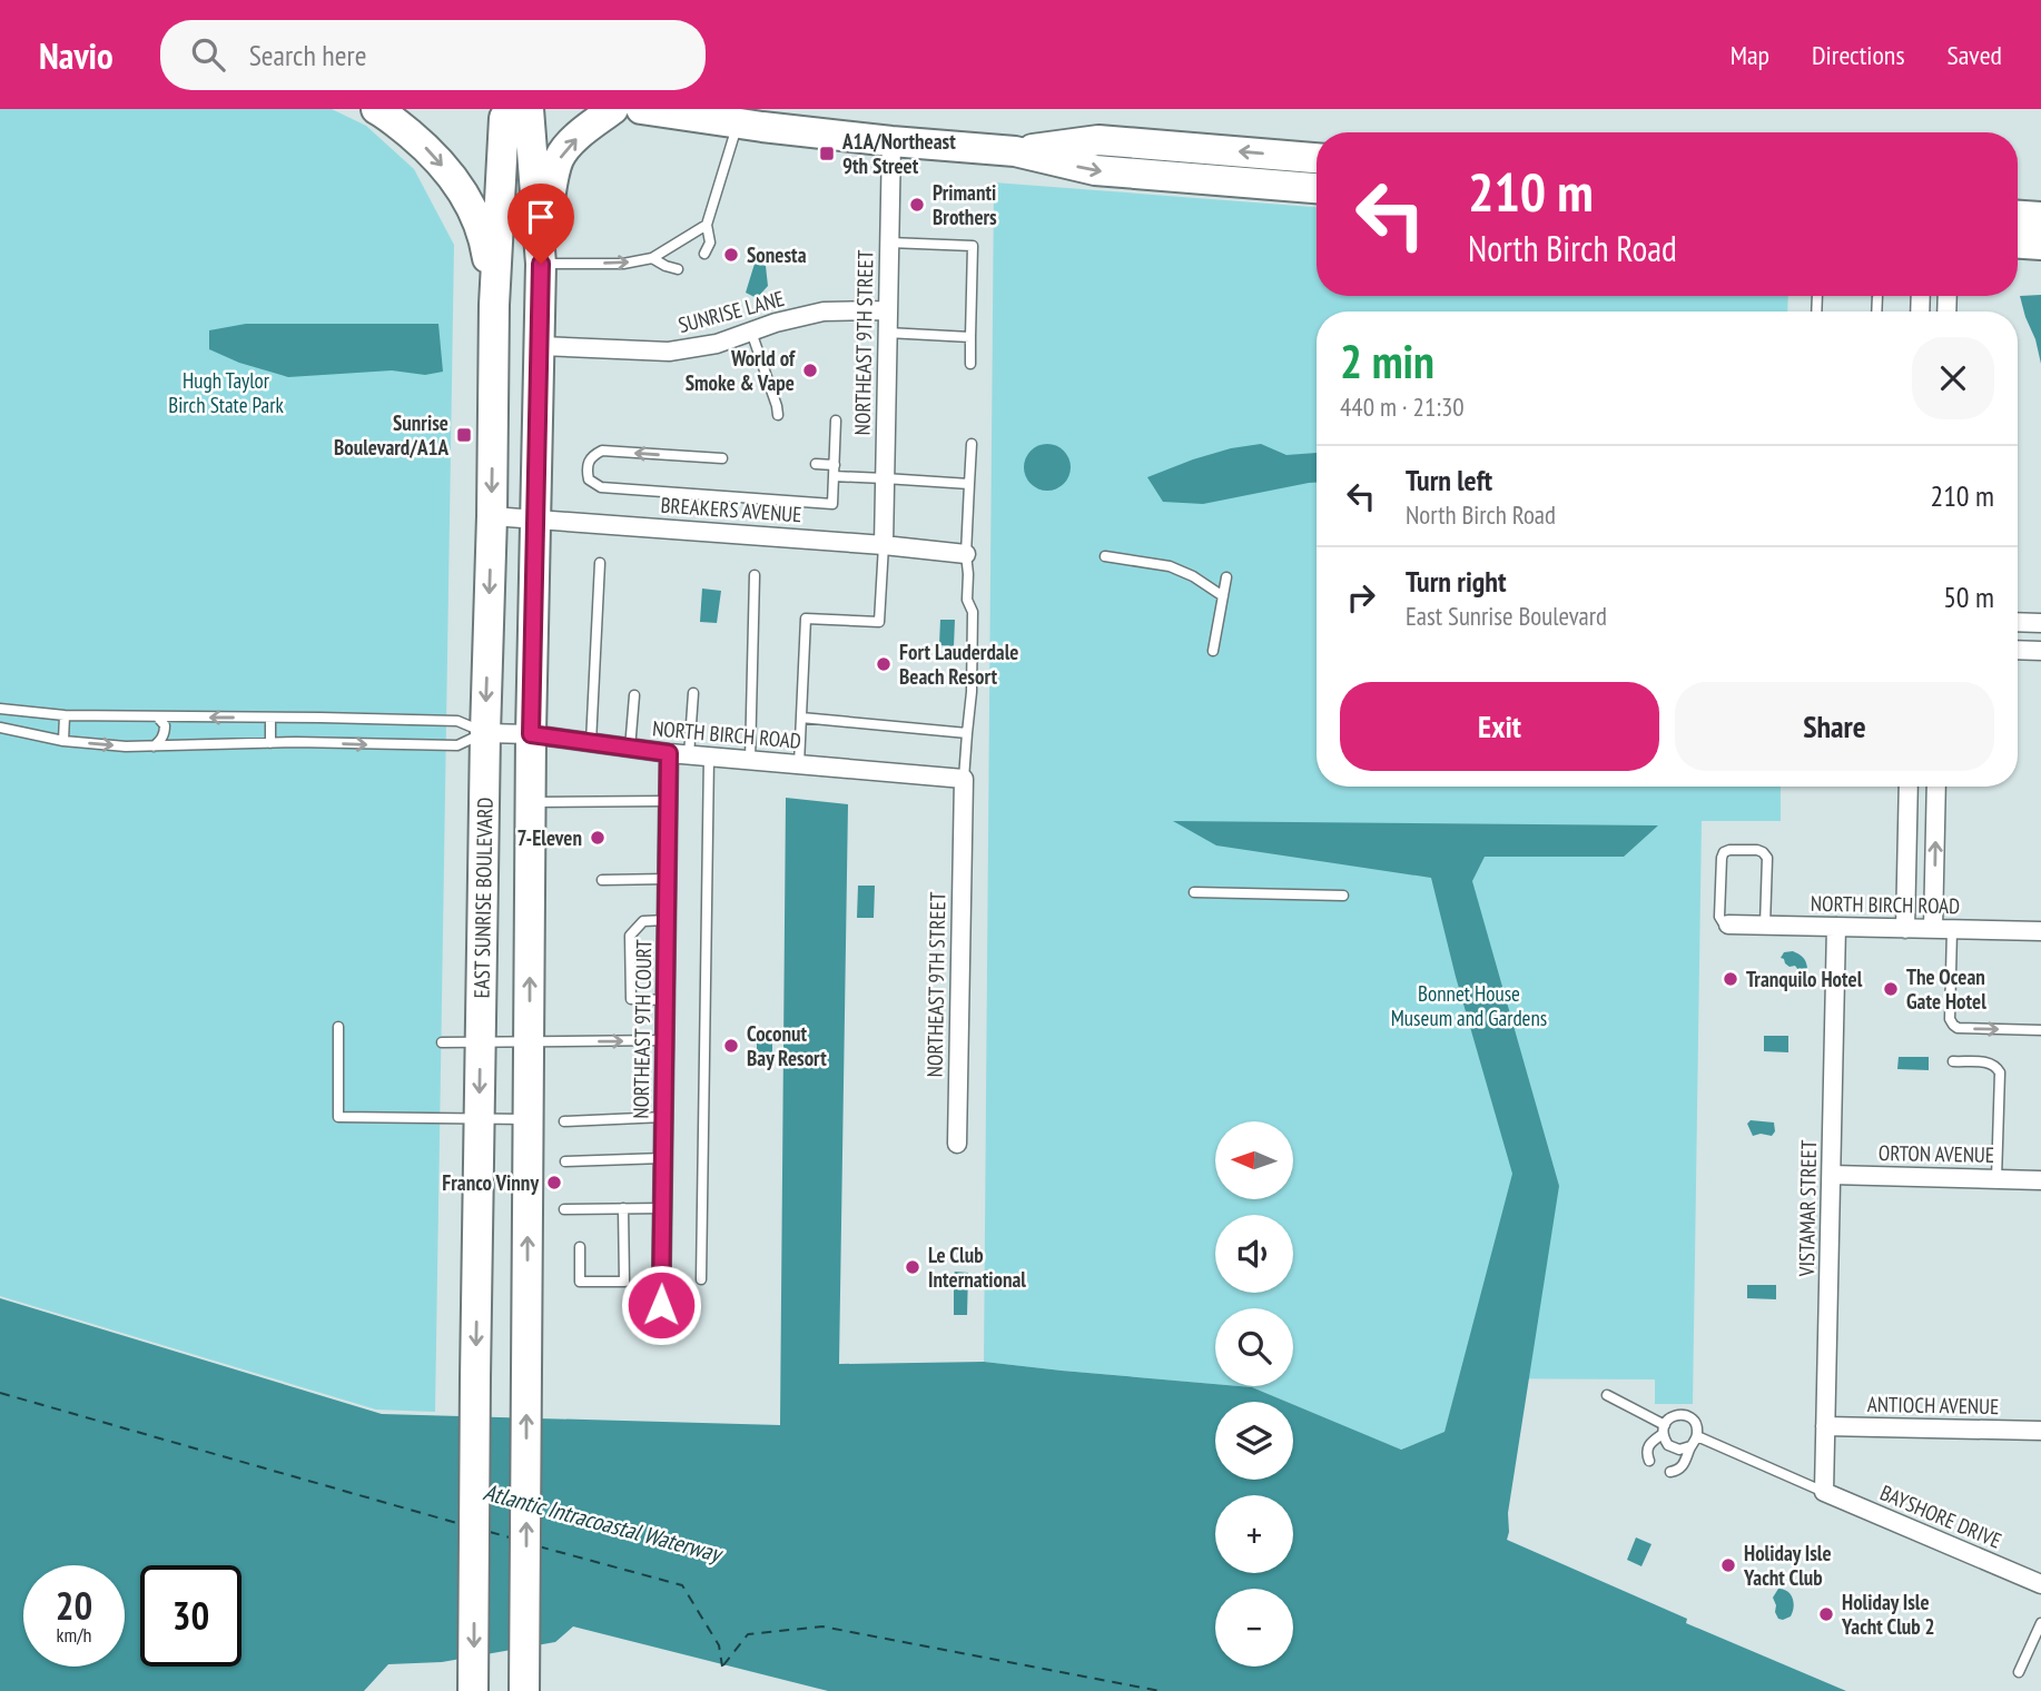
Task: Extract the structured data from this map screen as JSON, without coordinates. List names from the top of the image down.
{
  "streets": {
    "main road": ["EAST SUNRISE BOULEVARD"],
    "street": [
      "SUNRISE LANE",
      "NORTHEAST 9TH STREET",
      "BREAKERS AVENUE",
      "NORTH BIRCH ROAD",
      "NORTHEAST 9TH COURT",
      "ORTON AVENUE",
      "VISTAMAR STREET",
      "ANTIOCH AVENUE",
      "BAYSHORE DRIVE"
    ]
  },
  "crossings": [
    ["SUNRISE LANE", "NORTHEAST 9TH STREET"],
    ["NORTHEAST 9TH STREET", "BREAKERS AVENUE"],
    ["NORTHEAST 9TH STREET", "NORTH BIRCH ROAD"],
    ["BREAKERS AVENUE", "EAST SUNRISE BOULEVARD"],
    ["NORTH BIRCH ROAD", "EAST SUNRISE BOULEVARD"],
    ["NORTH BIRCH ROAD", "NORTHEAST 9TH COURT"],
    ["NORTH BIRCH ROAD", "VISTAMAR STREET"],
    ["ORTON AVENUE", "VISTAMAR STREET"],
    ["VISTAMAR STREET", "ANTIOCH AVENUE"],
    ["VISTAMAR STREET", "BAYSHORE DRIVE"]
  ],
  "water": ["Atlantic Intracoastal Waterway"],
  "parks": ["Hugh Taylor Birch State Park", "Bonnet House Museum and Gardens"],
  "places": {
    "transit": ["A1A/Northeast 9th Street", "Sunrise Boulevard/A1A"],
    "other": [
      "Primanti Brothers",
      "Sonesta",
      "World of Smoke & Vape",
      "Fort Lauderdale Beach Resort",
      "7-Eleven",
      "Tranquilo Hotel",
      "The Ocean Gate Hotel",
      "Coconut Bay Resort",
      "Franco Vinny",
      "Le Club International",
      "Holiday Isle Yacht Club",
      "Holiday Isle Yacht Club 2"
    ]
  },
  "north": "left",
  "page": {
    "header": "Navio",
    "search": "Search here",
    "nav": ["Map", "Directions", "Saved"],
    "turn": ["210 m", "North Birch Road"],
    "heading": ["2 min", "440 m · 21:30"],
    "list": [
      {
        "name": "Turn left",
        "note": "North Birch Road",
        "value": "210 m"
      },
      {
        "name": "Turn right",
        "note": "East Sunrise Boulevard",
        "value": "50 m"
      }
    ],
    "buttons": ["Exit", "Share"],
    "map_buttons": ["+", "−"],
    "speed": "20 km/h",
    "limit": "30"
  }
}
